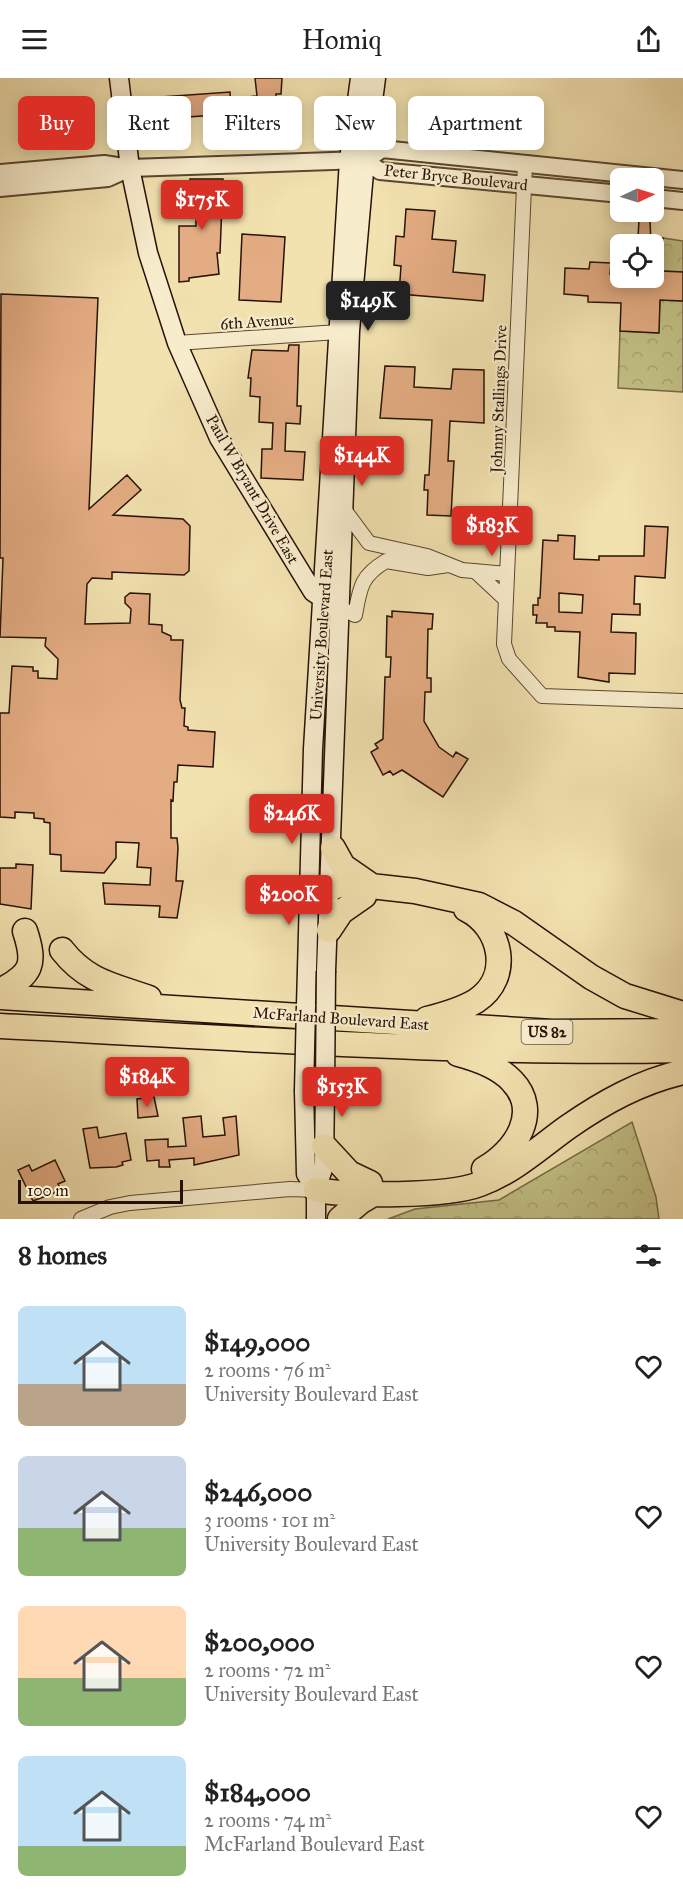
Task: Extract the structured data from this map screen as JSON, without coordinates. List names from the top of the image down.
{
  "streets": {
    "highway": ["McFarland Boulevard East", "US 82"],
    "main road": ["Paul W Bryant Drive East", "University Boulevard East"],
    "street": ["Peter Bryce Boulevard", "6th Avenue", "Johnny Stallings Drive"]
  },
  "crossings": [
    ["Peter Bryce Boulevard", "Johnny Stallings Drive"],
    ["Peter Bryce Boulevard", "University Boulevard East"],
    ["6th Avenue", "Paul W Bryant Drive East"],
    ["6th Avenue", "University Boulevard East"],
    ["Paul W Bryant Drive East", "University Boulevard East"]
  ],
  "scale_bar": "100 m",
  "north": "right",
  "page": {
    "header": "Homiq",
    "chip": [
      "Buy",
      "Rent",
      "Filters",
      "New",
      "Apartment"
    ],
    "price": [
      "$175K",
      "$149K",
      "$144K",
      "$183K",
      "$246K",
      "$200K",
      "$184K",
      "$153K"
    ],
    "scale": "100 m",
    "heading": "8 homes",
    "list": [
      {
        "name": "$149,000",
        "note": "2 rooms · 76 m² · University Boulevard East"
      },
      {
        "name": "$246,000",
        "note": "3 rooms · 101 m² · University Boulevard East"
      },
      {
        "name": "$200,000",
        "note": "2 rooms · 72 m² · University Boulevard East"
      },
      {
        "name": "$184,000",
        "note": "2 rooms · 74 m² · McFarland Boulevard East"
      }
    ]
  }
}
